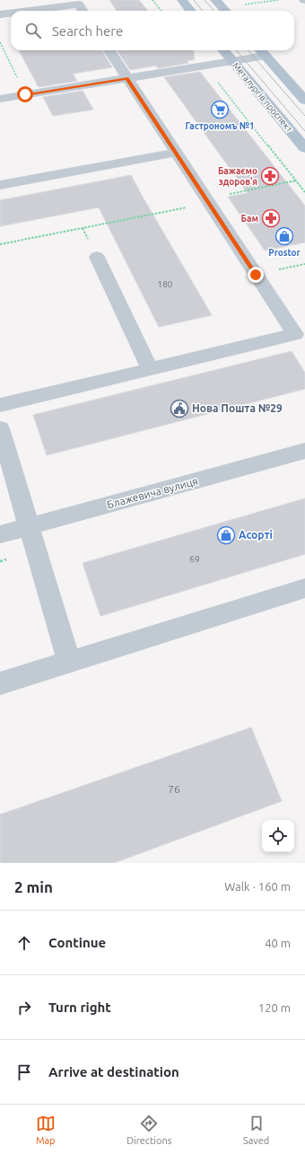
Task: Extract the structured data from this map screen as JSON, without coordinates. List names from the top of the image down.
{
  "streets": {
    "main road": ["Металургів проспект"],
    "street": ["Блажевича вулиця"]
  },
  "places": {
    "supermarket": ["Гастрономъ №1"],
    "pharmacy": ["Бажаємо здоров'я", "Бам"],
    "shop": ["Prostor", "Асорті"],
    "public building": ["Нова Пошта №29"]
  },
  "house_numbers": ["180", "69", "76"],
  "page": {
    "search": "Search here",
    "heading": ["2 min", "Walk · 160 m"],
    "list": [
      ["Continue", "40 m"],
      ["Turn right", "120 m"],
      "Arrive at destination"
    ],
    "nav": ["Map", "Directions", "Saved"]
  }
}
